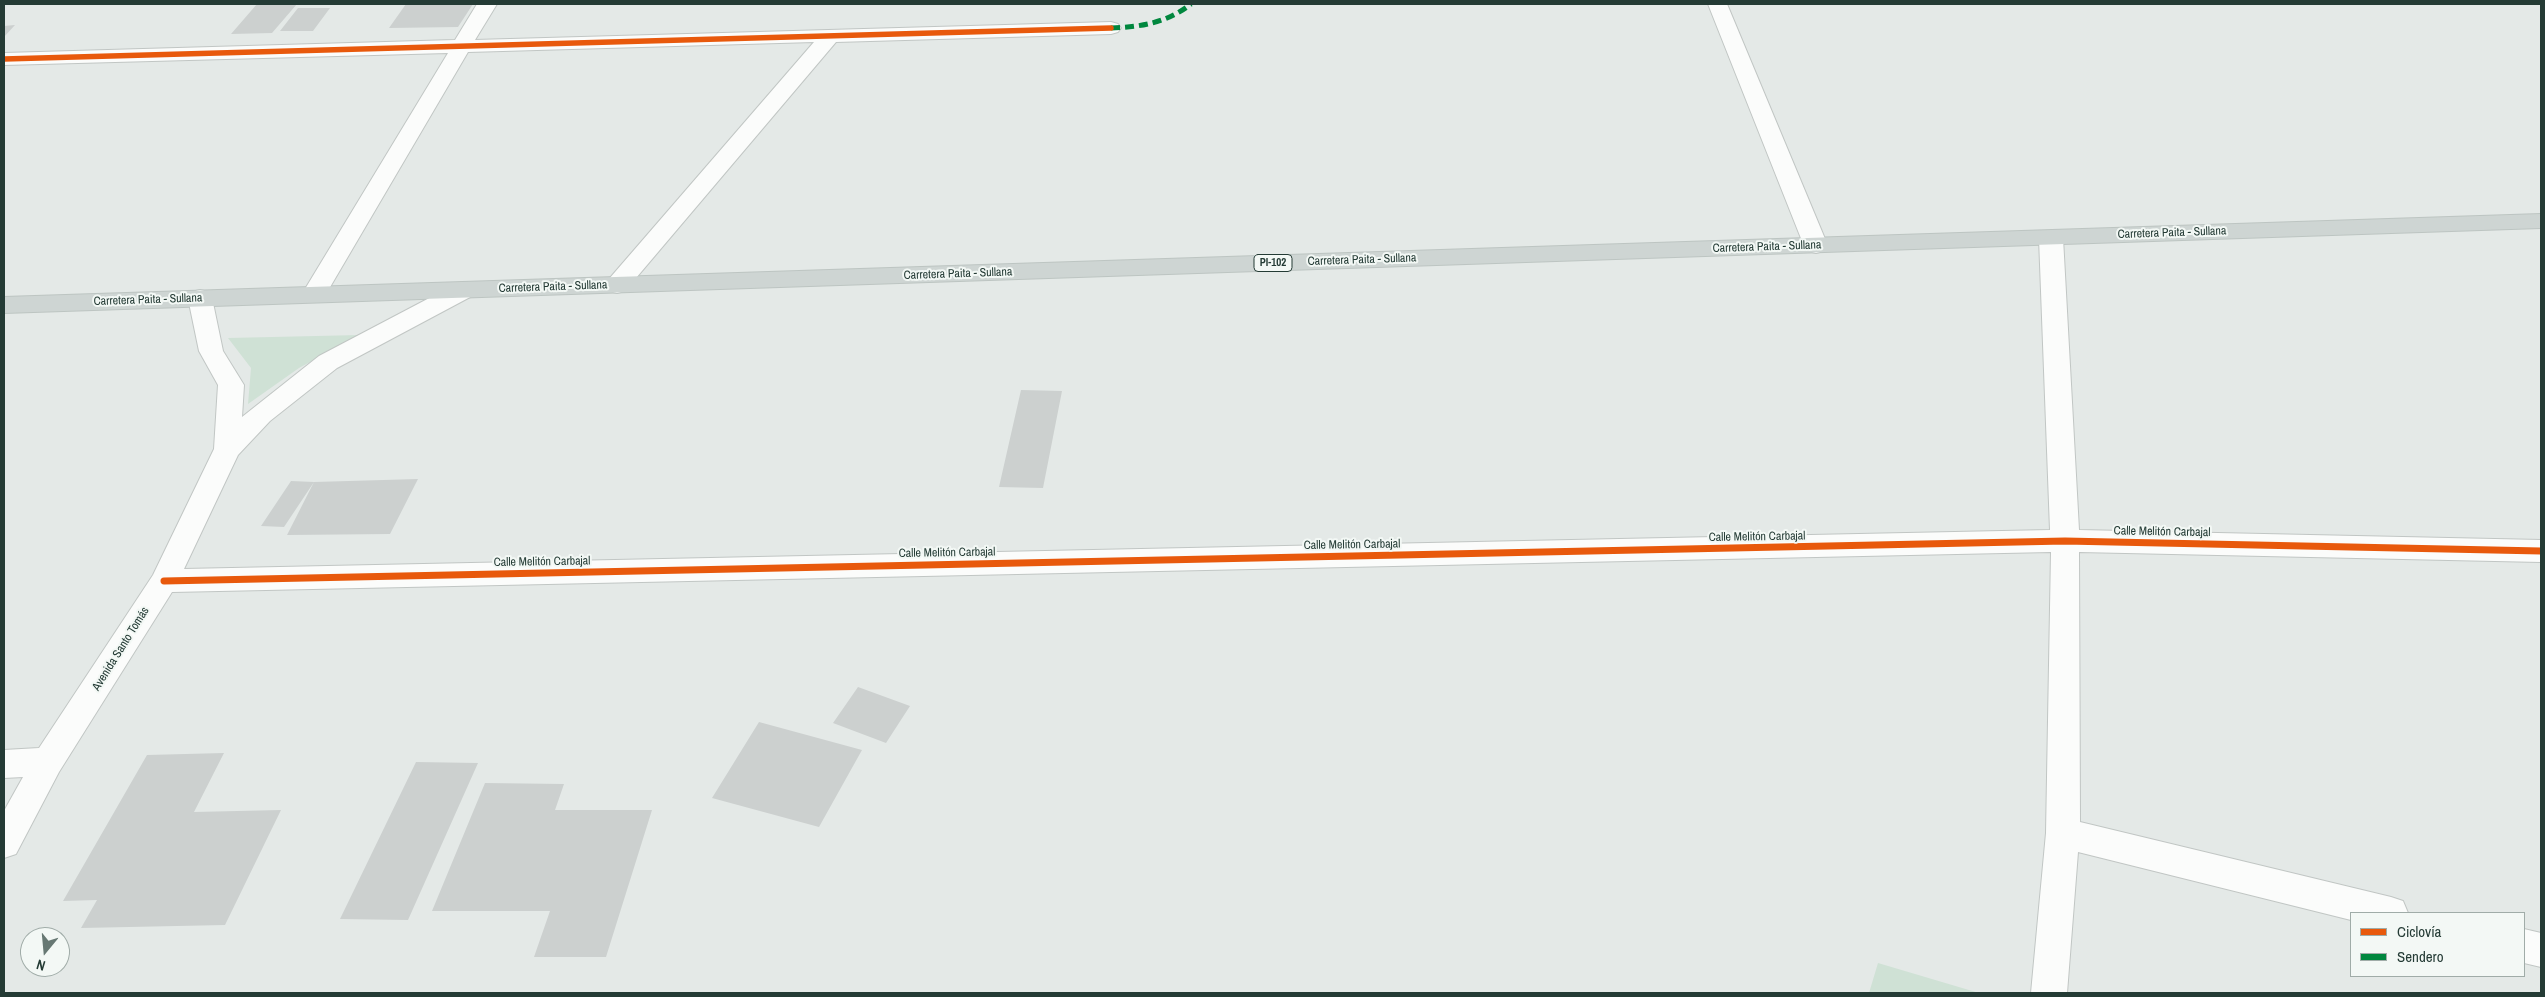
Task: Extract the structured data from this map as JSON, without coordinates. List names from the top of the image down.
{
  "streets": {
    "main road": ["Carretera Paita - Sullana", "PI-102"],
    "street": ["Calle Melitón Carbajal", "Avenida Santo Tomás"]
  },
  "crossings": [
    ["Calle Melitón Carbajal", "Avenida Santo Tomás"]
  ],
  "legend": ["Ciclovía", "Sendero"],
  "north": "bottom"
}
